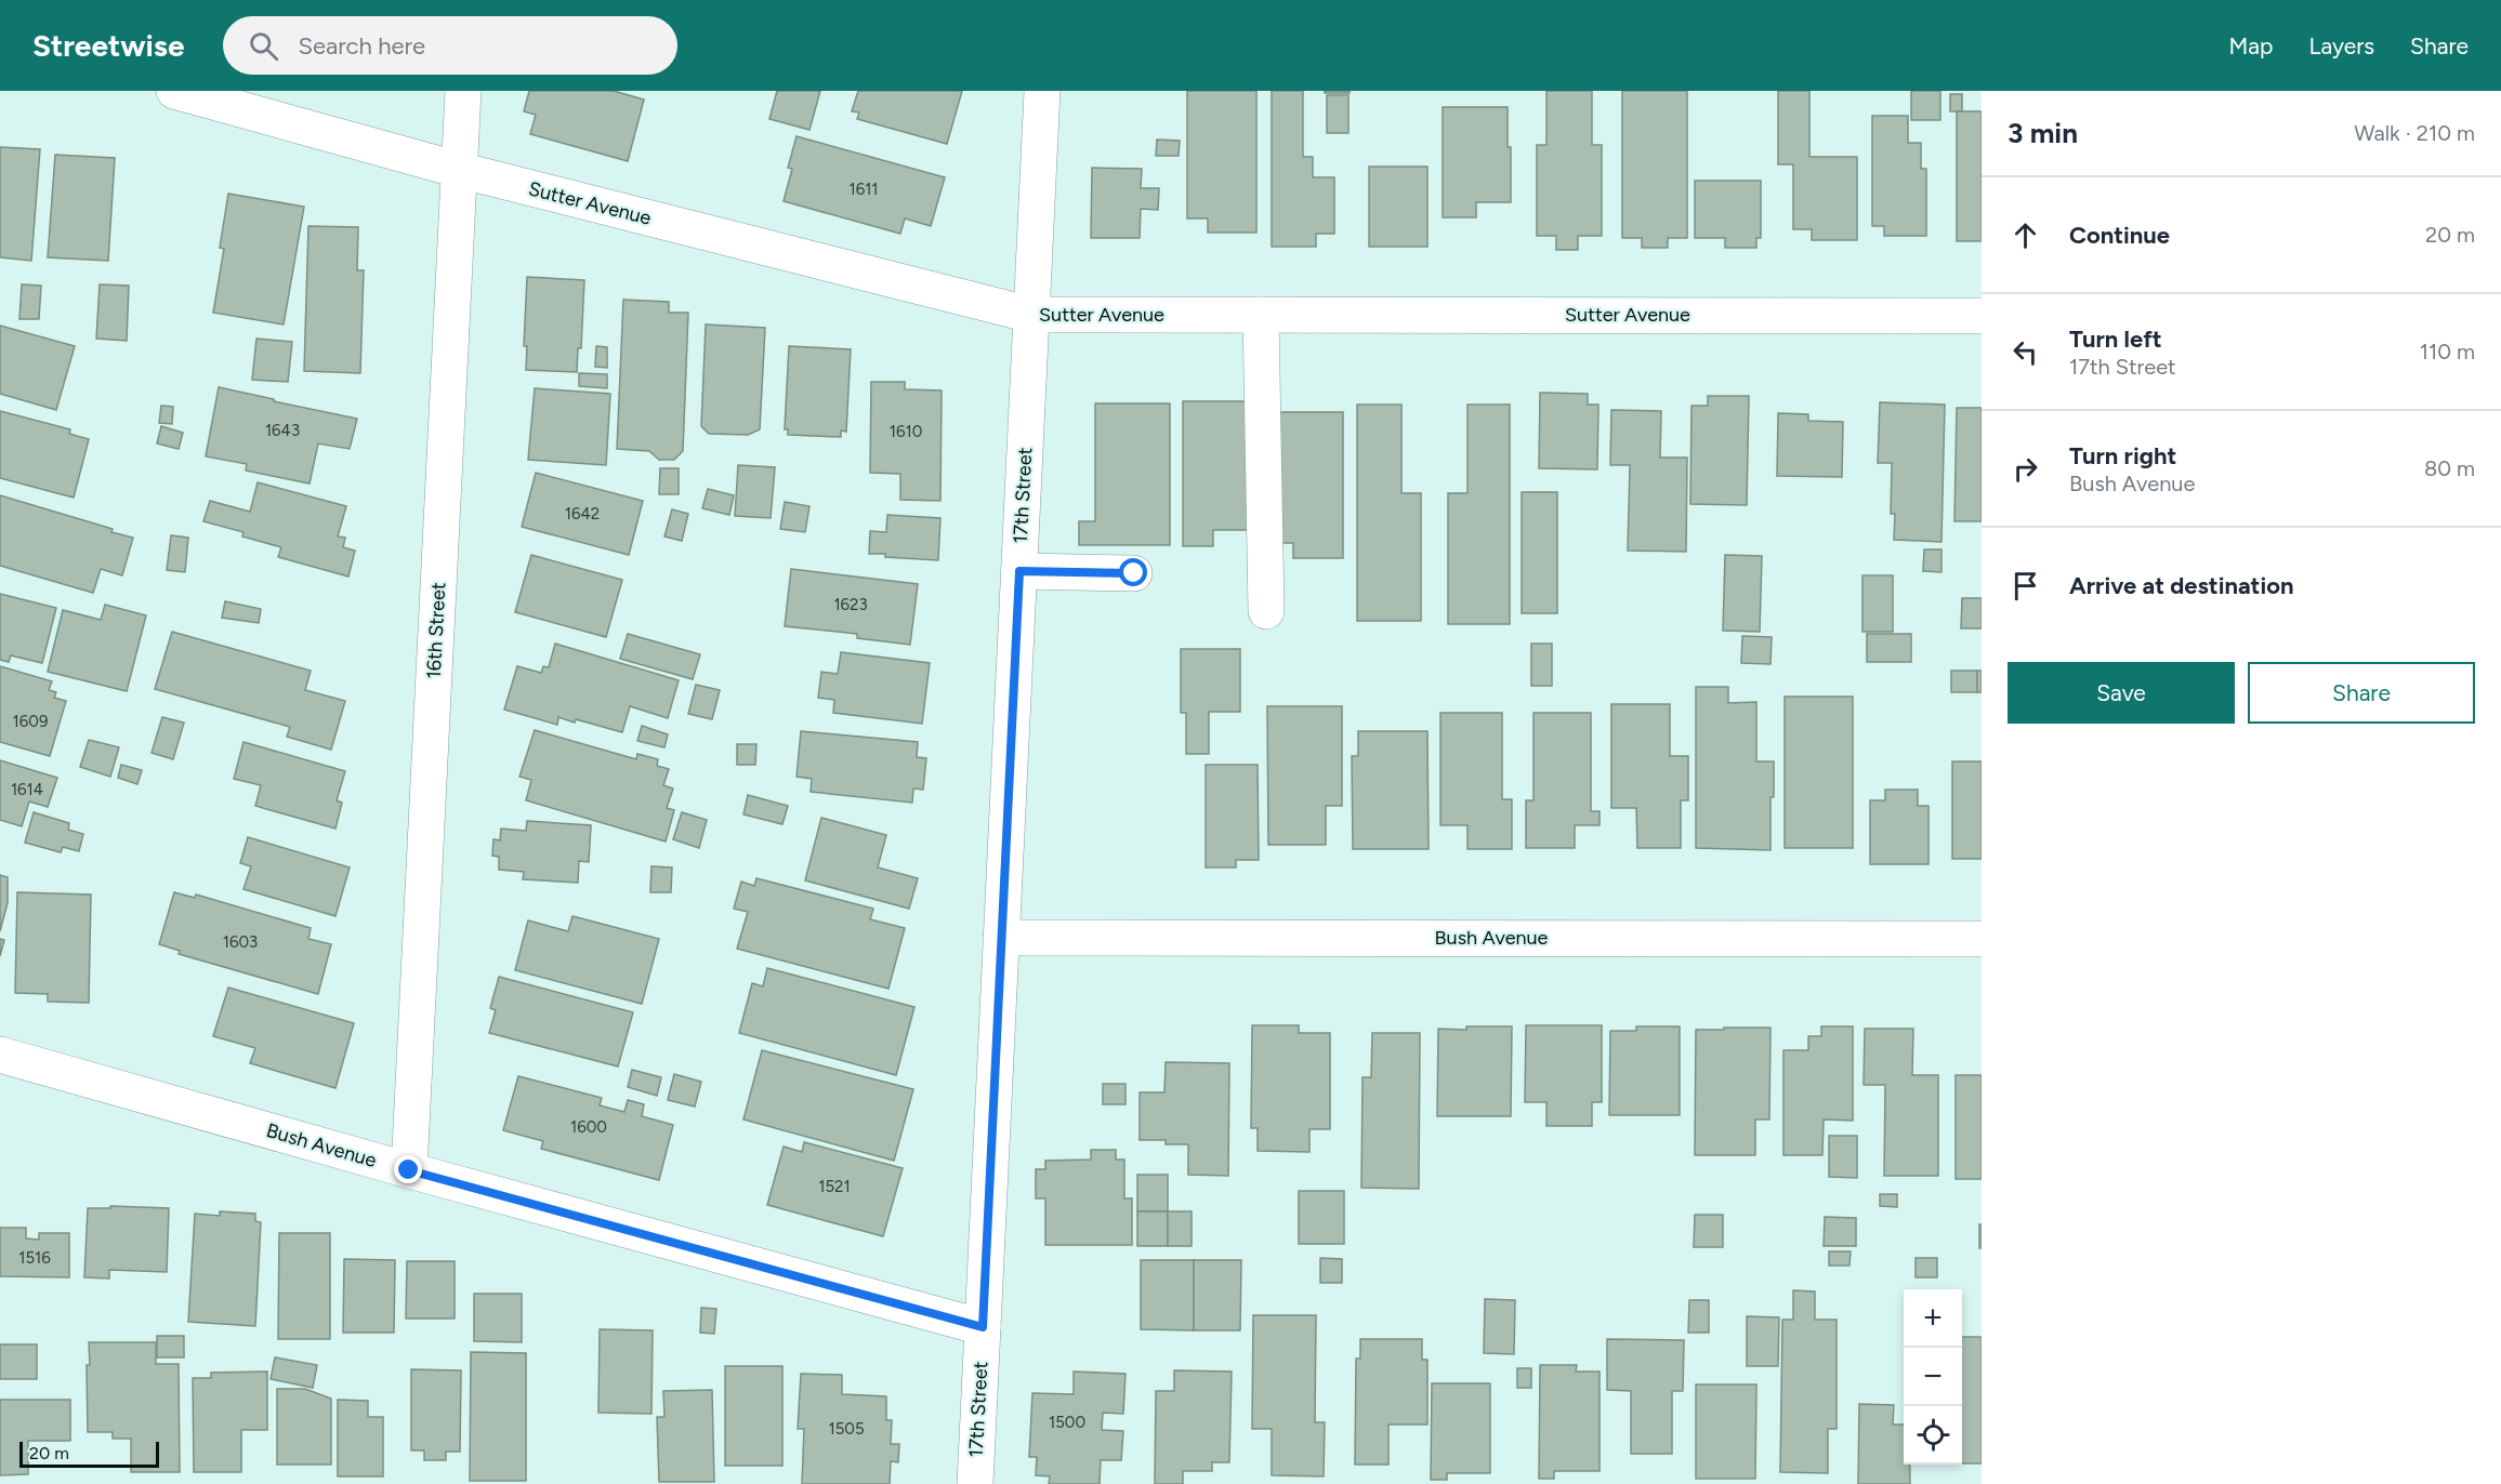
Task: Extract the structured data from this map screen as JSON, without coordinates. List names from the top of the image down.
{
  "streets": {
    "street": [
      "Sutter Avenue",
      "17th Street",
      "16th Street",
      "Bush Avenue"
    ]
  },
  "crossings": [
    ["Sutter Avenue", "17th Street"],
    ["Sutter Avenue", "16th Street"],
    ["17th Street", "Bush Avenue"],
    ["16th Street", "Bush Avenue"]
  ],
  "house_numbers": [
    "1611",
    "1643",
    "1610",
    "1642",
    "1623",
    "1609",
    "1614",
    "1603",
    "1600",
    "1521",
    "1516",
    "1500",
    "1505"
  ],
  "scale_bar": "20 m",
  "page": {
    "header": "Streetwise",
    "search": "Search here",
    "nav": ["Map", "Layers", "Share"],
    "heading": ["3 min", "Walk · 210 m"],
    "list": [
      ["Continue", "20 m"],
      ["Turn left", "17th Street", "110 m"],
      ["Turn right", "Bush Avenue", "80 m"],
      "Arrive at destination"
    ],
    "buttons": ["Save", "Share"],
    "map_buttons": ["+", "−"],
    "scale": "20 m"
  }
}
